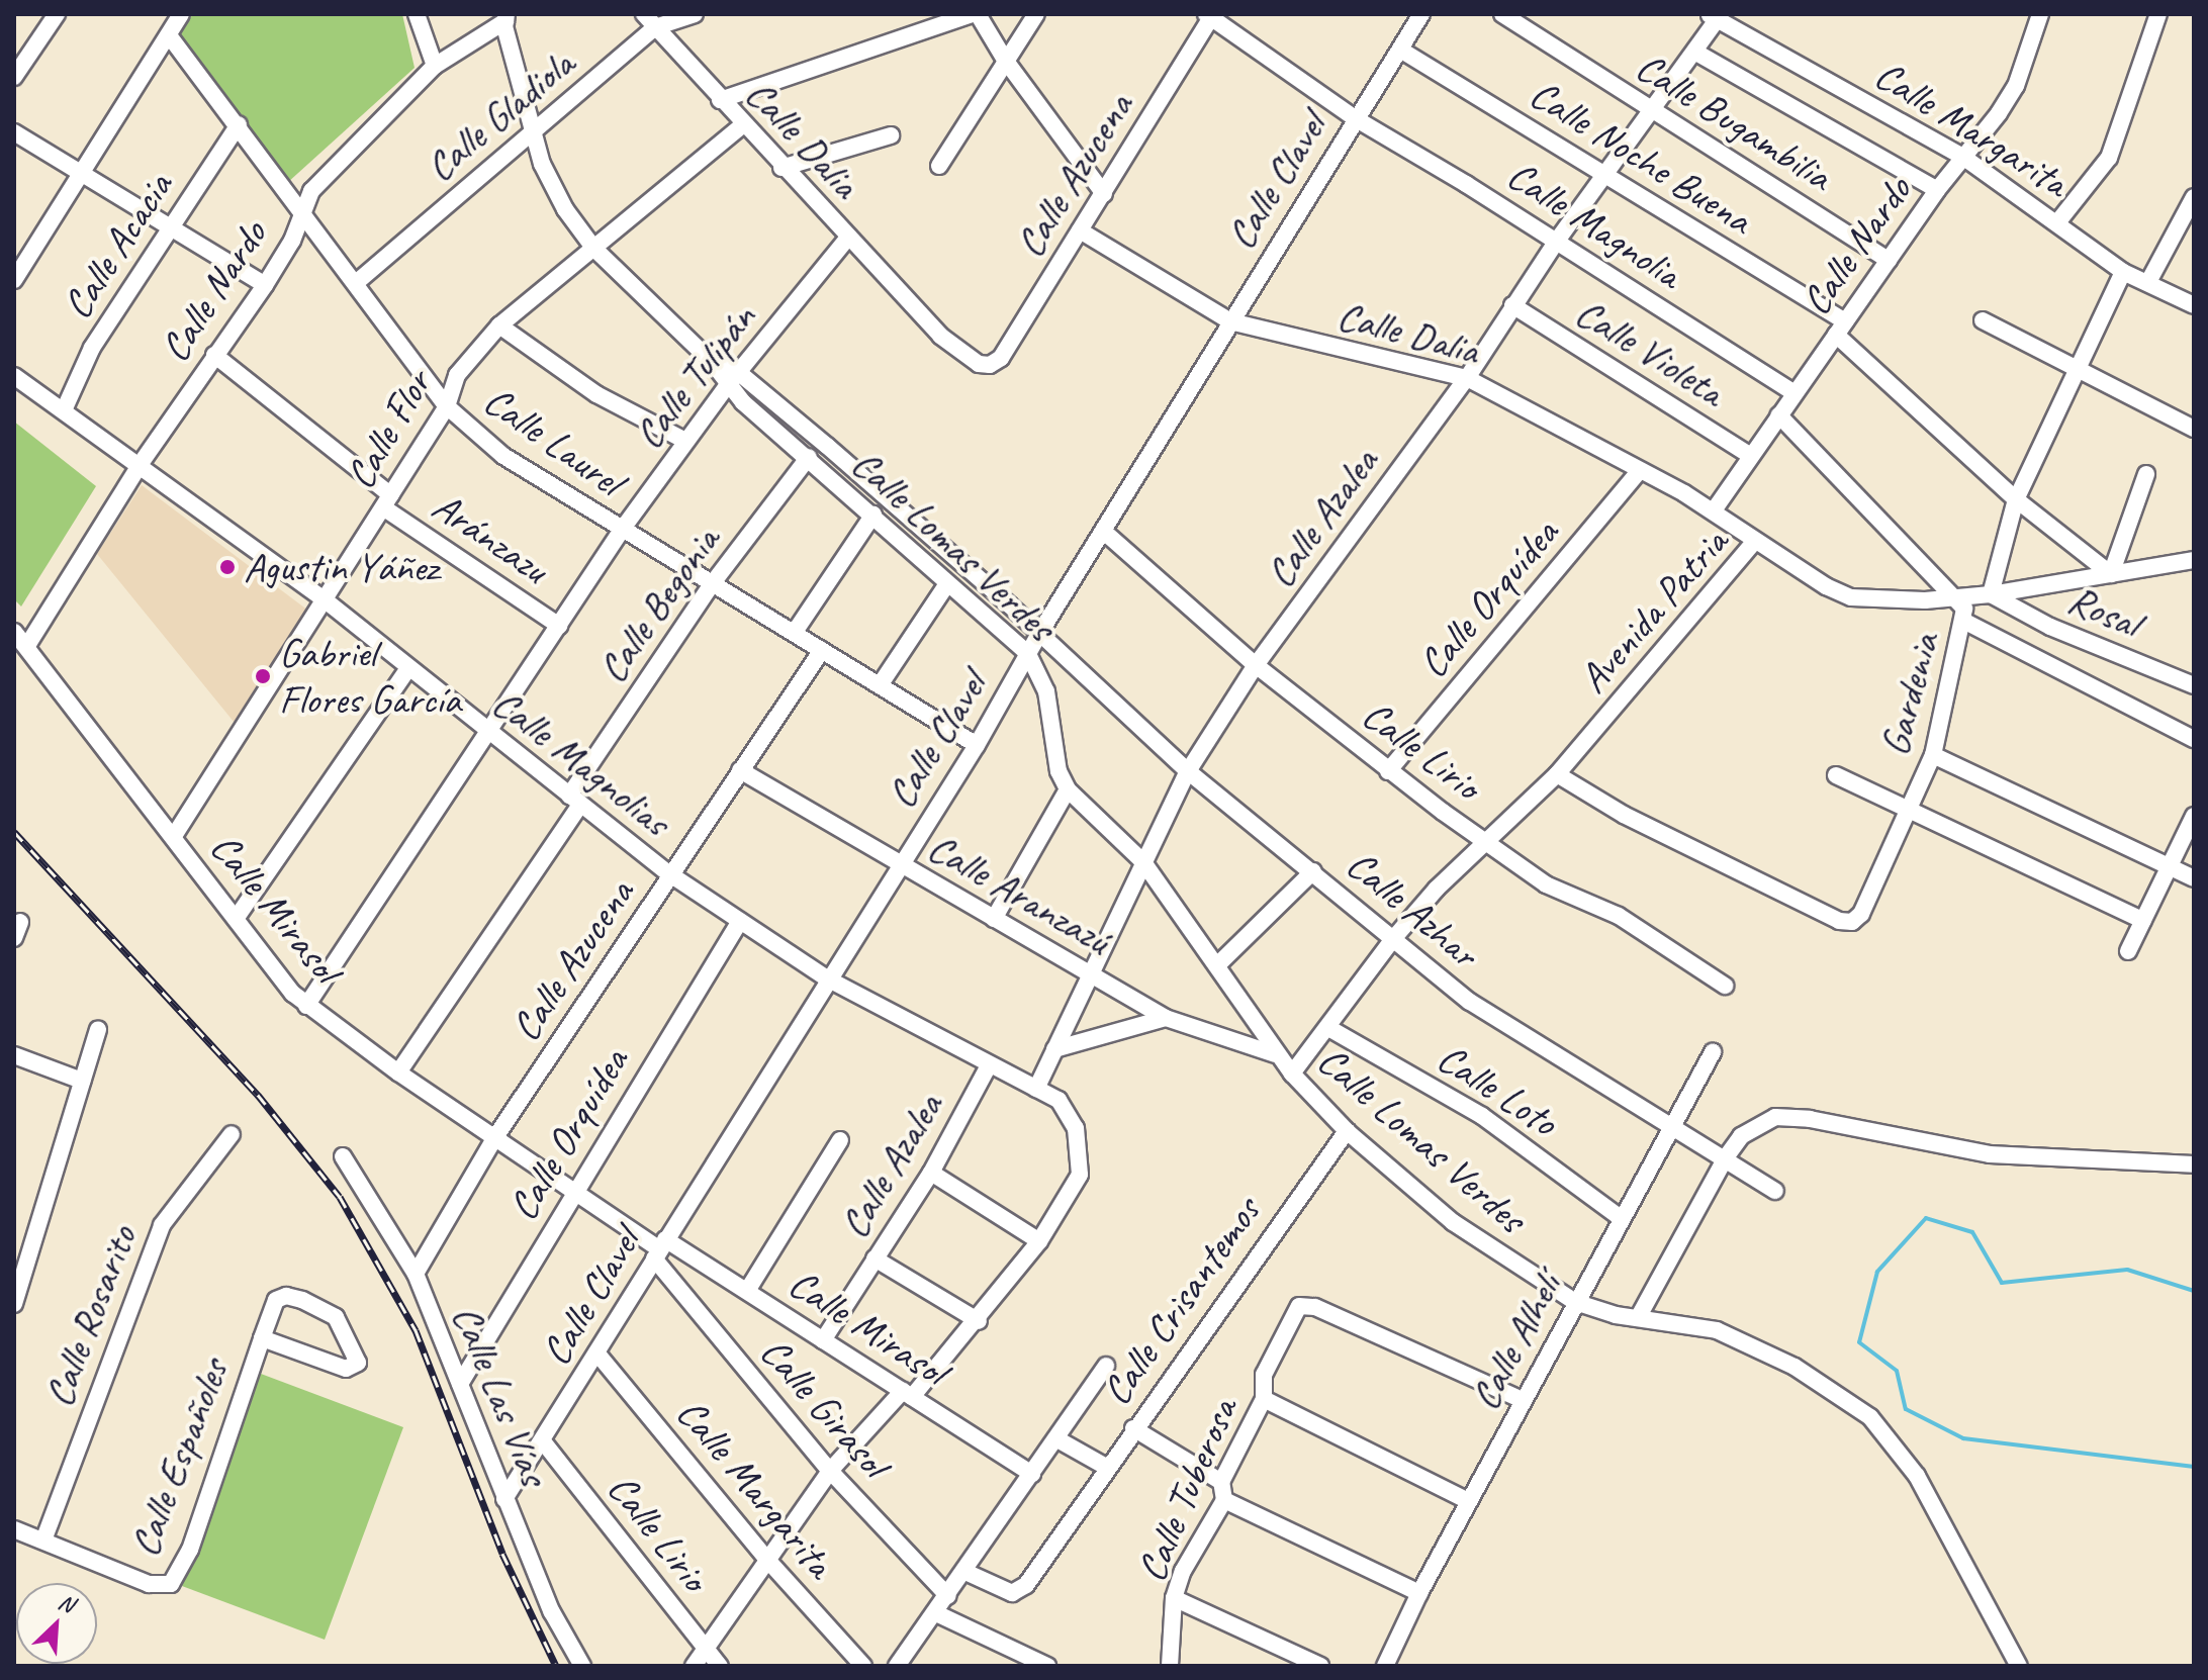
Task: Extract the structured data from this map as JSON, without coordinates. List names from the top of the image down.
{
  "streets": {
    "street": [
      "Calle Gladiola",
      "Calle Bugambilia",
      "Calle Margarita",
      "Calle Dalia",
      "Calle Noche Buena",
      "Calle Azucena",
      "Calle Clavel",
      "Calle Magnolia",
      "Calle Acacia",
      "Calle Nardo",
      "Calle Violeta",
      "Calle Tulipán",
      "Calle Flor",
      "Calle Laurel",
      "Calle Azalea",
      "Aránzazu",
      "Calle Lomas Verdes",
      "Calle Orquídea",
      "Calle Begonia",
      "Avenida Patria",
      "Rosal",
      "Gardenia",
      "Calle Lirio",
      "Calle Magnolias",
      "Calle Aranzazú",
      "Calle Mirasol",
      "Calle Azhar",
      "Calle Loto",
      "Calle Crisantemos",
      "Calle Rosarito",
      "Calle Alhelí",
      "Calle Las Vías",
      "Calle Girasol",
      "Calle Españoles",
      "Calle Tuberosa"
    ]
  },
  "crossings": [
    ["Calle Gladiola", "Calle Dalia"],
    ["Calle Gladiola", "Calle Laurel"],
    ["Calle Gladiola", "Calle Lomas Verdes"],
    ["Calle Bugambilia", "Calle Nardo"],
    ["Calle Bugambilia", "Calle Azalea"],
    ["Calle Margarita", "Calle Clavel"],
    ["Calle Margarita", "Calle Nardo"],
    ["Calle Margarita", "Calle Azalea"],
    ["Calle Dalia", "Calle Azucena"],
    ["Calle Dalia", "Calle Clavel"],
    ["Calle Dalia", "Calle Nardo"],
    ["Calle Dalia", "Calle Tulipán"],
    ["Calle Dalia", "Calle Flor"],
    ["Calle Dalia", "Calle Azalea"],
    ["Calle Dalia", "Calle Orquídea"],
    ["Calle Dalia", "Avenida Patria"],
    ["Calle Noche Buena", "Calle Clavel"],
    ["Calle Noche Buena", "Calle Nardo"],
    ["Calle Noche Buena", "Calle Azalea"],
    ["Calle Noche Buena", "Avenida Patria"],
    ["Calle Azucena", "Calle Magnolia"],
    ["Calle Azucena", "Calle Laurel"],
    ["Calle Azucena", "Calle Magnolias"],
    ["Calle Azucena", "Calle Aranzazú"],
    ["Calle Azucena", "Calle Mirasol"],
    ["Calle Azucena", "Calle Las Vías"],
    ["Calle Clavel", "Calle Magnolia"],
    ["Calle Clavel", "Calle Laurel"],
    ["Calle Clavel", "Calle Lomas Verdes"],
    ["Calle Clavel", "Calle Lirio"],
    ["Calle Clavel", "Calle Magnolias"],
    ["Calle Clavel", "Calle Aranzazú"],
    ["Calle Clavel", "Calle Mirasol"],
    ["Calle Clavel", "Calle Azhar"],
    ["Calle Clavel", "Calle Las Vías"],
    ["Calle Clavel", "Calle Girasol"],
    ["Calle Magnolia", "Calle Nardo"],
    ["Calle Magnolia", "Calle Azalea"],
    ["Calle Acacia", "Calle Laurel"],
    ["Calle Acacia", "Calle Magnolias"],
    ["Calle Nardo", "Calle Violeta"],
    ["Calle Nardo", "Calle Laurel"],
    ["Calle Nardo", "Aránzazu"],
    ["Calle Nardo", "Calle Lomas Verdes"],
    ["Calle Nardo", "Calle Magnolias"],
    ["Calle Nardo", "Calle Mirasol"],
    ["Calle Violeta", "Calle Azalea"],
    ["Calle Tulipán", "Calle Laurel"],
    ["Calle Tulipán", "Aránzazu"],
    ["Calle Tulipán", "Calle Lomas Verdes"],
    ["Calle Tulipán", "Calle Magnolias"],
    ["Calle Tulipán", "Calle Mirasol"],
    ["Calle Flor", "Calle Laurel"],
    ["Calle Flor", "Aránzazu"],
    ["Calle Flor", "Calle Lomas Verdes"],
    ["Calle Flor", "Calle Magnolias"],
    ["Calle Flor", "Calle Mirasol"],
    ["Calle Laurel", "Calle Begonia"],
    ["Calle Azalea", "Calle Lomas Verdes"],
    ["Calle Azalea", "Calle Lirio"],
    ["Calle Azalea", "Calle Magnolias"],
    ["Calle Azalea", "Calle Aranzazú"],
    ["Calle Azalea", "Calle Mirasol"],
    ["Calle Azalea", "Calle Azhar"],
    ["Calle Lomas Verdes", "Calle Begonia"],
    ["Calle Lomas Verdes", "Avenida Patria"],
    ["Calle Lomas Verdes", "Calle Aranzazú"],
    ["Calle Lomas Verdes", "Calle Azhar"],
    ["Calle Lomas Verdes", "Calle Crisantemos"],
    ["Calle Lomas Verdes", "Calle Alhelí"],
    ["Calle Orquídea", "Calle Lirio"],
    ["Calle Orquídea", "Calle Magnolias"],
    ["Calle Orquídea", "Calle Mirasol"],
    ["Calle Orquídea", "Calle Las Vías"],
    ["Calle Begonia", "Calle Magnolias"],
    ["Calle Begonia", "Calle Mirasol"],
    ["Avenida Patria", "Rosal"],
    ["Avenida Patria", "Gardenia"],
    ["Avenida Patria", "Calle Lirio"],
    ["Avenida Patria", "Calle Azhar"],
    ["Avenida Patria", "Calle Loto"],
    ["Calle Mirasol", "Calle Crisantemos"],
    ["Calle Mirasol", "Calle Girasol"],
    ["Calle Azhar", "Calle Alhelí"],
    ["Calle Loto", "Calle Alhelí"],
    ["Calle Crisantemos", "Calle Girasol"],
    ["Calle Rosarito", "Calle Españoles"],
    ["Calle Alhelí", "Calle Tuberosa"]
  ],
  "places": ["Agustin Yáñez", "Gabriel Flores García"],
  "north": "top right"
}
